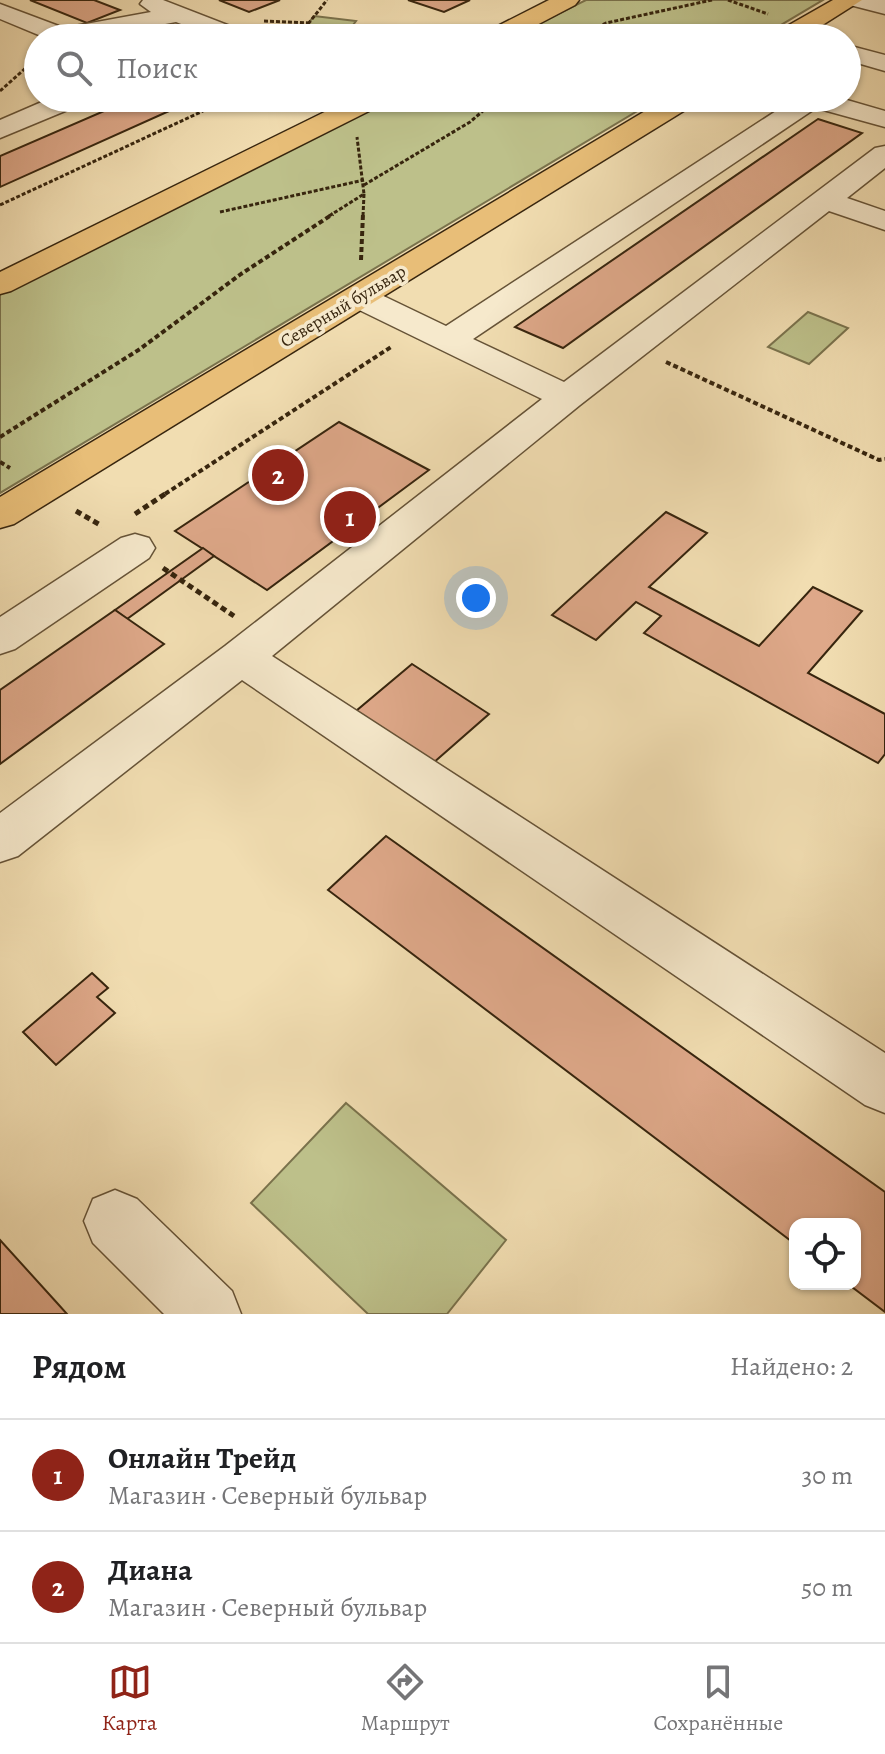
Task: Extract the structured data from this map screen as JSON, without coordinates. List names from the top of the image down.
{
  "streets": {
    "main road": ["Северный бульвар"]
  },
  "page": {
    "search": "Поиск",
    "pins": ["2", "1"],
    "heading": ["Рядом", "Найдено: 2"],
    "list": [
      {
        "mark": "1",
        "name": "Онлайн Трейд",
        "note": "Магазин · Северный бульвар",
        "value": "30 m"
      },
      {
        "mark": "2",
        "name": "Диана",
        "note": "Магазин · Северный бульвар",
        "value": "50 m"
      }
    ],
    "nav": ["Карта", "Маршрут", "Сохранённые"]
  }
}
